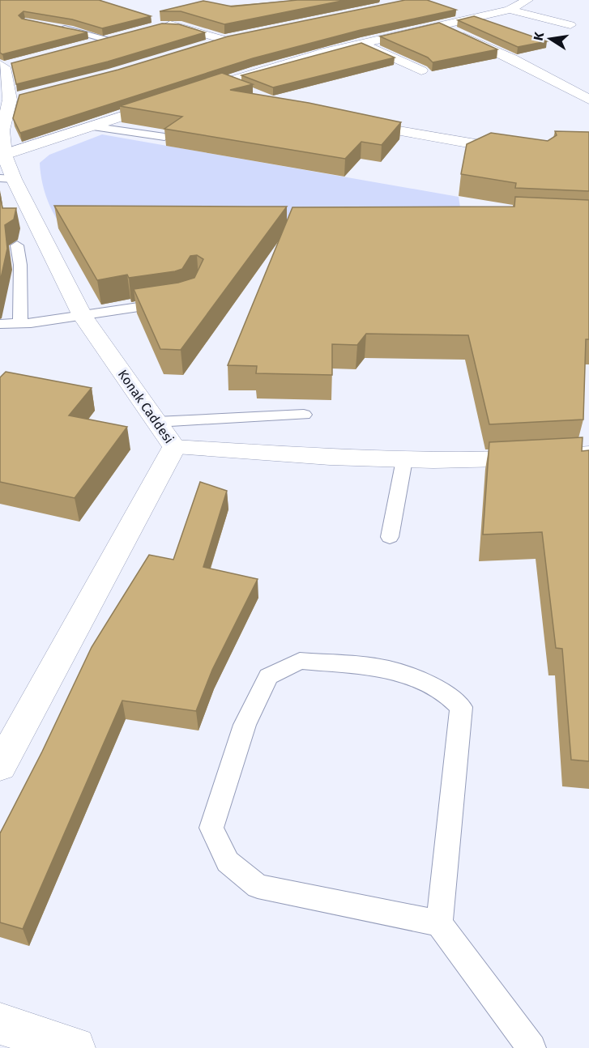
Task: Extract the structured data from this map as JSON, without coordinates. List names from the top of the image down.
{
  "streets": {
    "street": ["Konak Caddesi"]
  },
  "north": "left"
}
